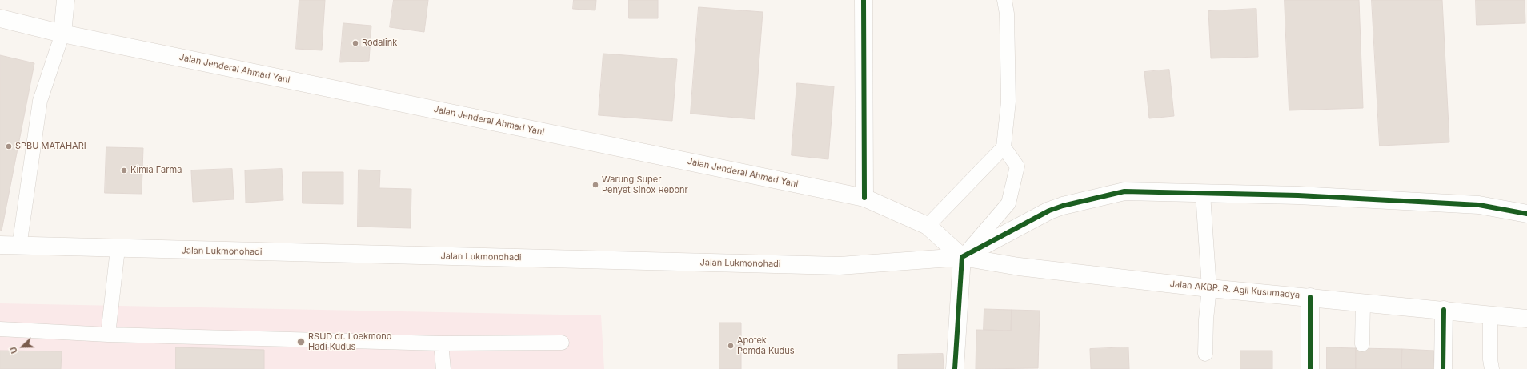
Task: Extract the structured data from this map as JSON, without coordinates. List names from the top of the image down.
{
  "streets": {
    "main road": ["Jalan Jenderal Ahmad Yani", "Jalan Lukmonohadi", "Jalan AKBP. R. Agil Kusumadya"]
  },
  "crossings": [
    ["Jalan Jenderal Ahmad Yani", "Jalan Lukmonohadi"],
    ["Jalan Jenderal Ahmad Yani", "Jalan AKBP. R. Agil Kusumadya"],
    ["Jalan Lukmonohadi", "Jalan AKBP. R. Agil Kusumadya"]
  ],
  "places": [
    "Rodalink",
    "SPBU MATAHARI",
    "Kimia Farma",
    "Warung Super Penyet Sinox Rebonr",
    "RSUD dr. Loekmono Hadi Kudus",
    "Apotek Pemda Kudus"
  ],
  "north": "left"
}
